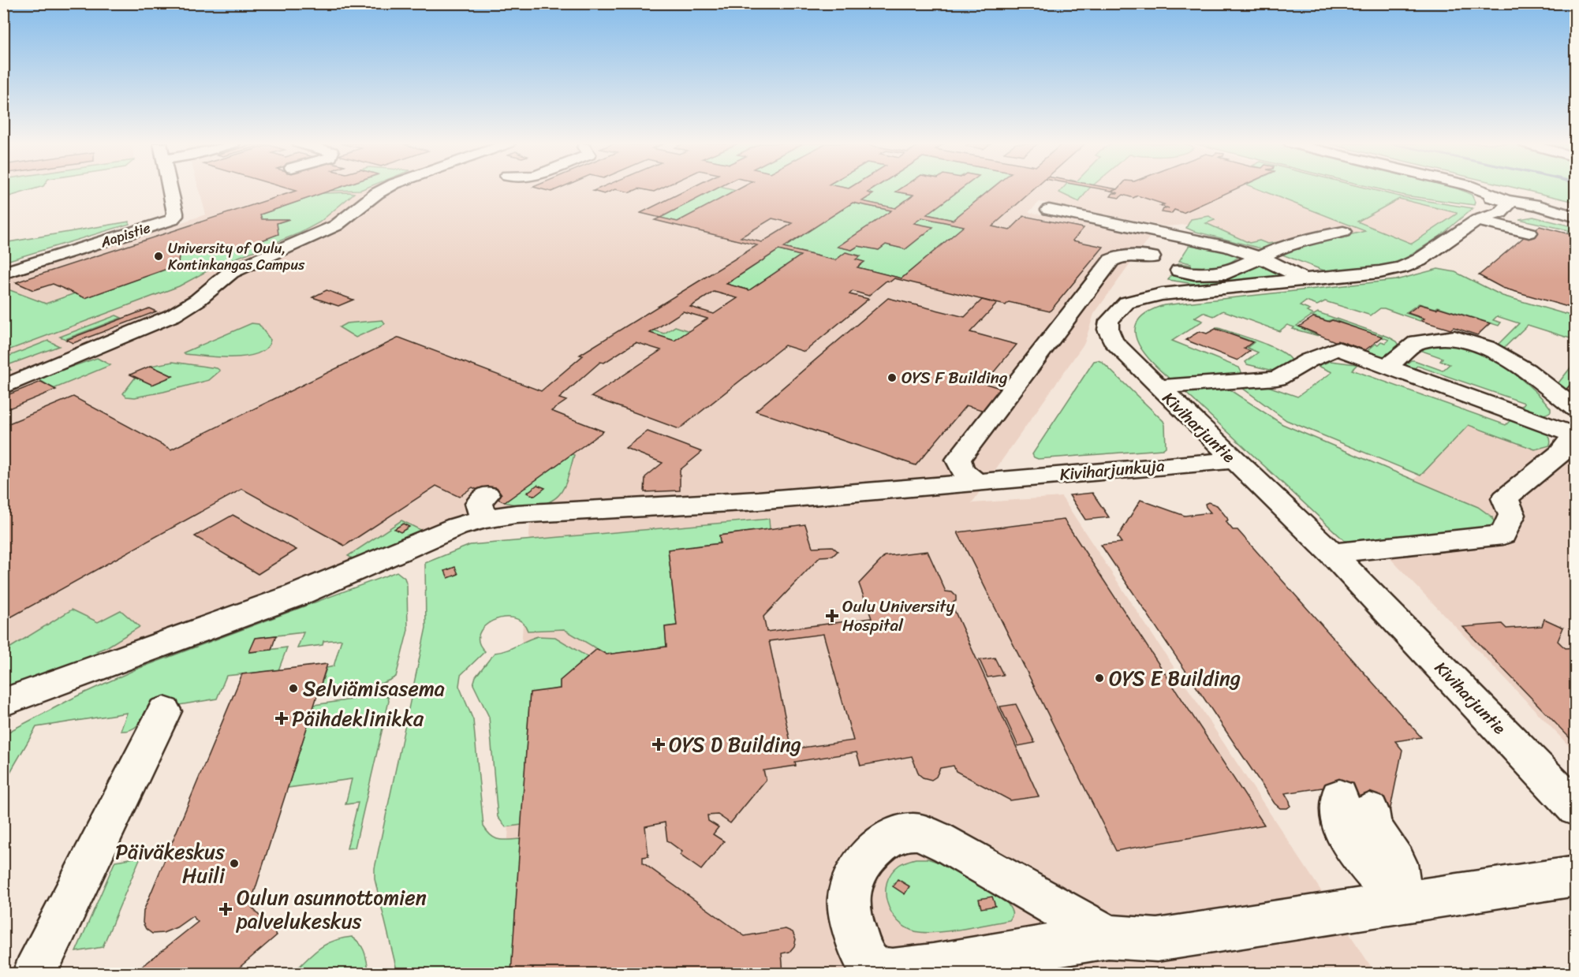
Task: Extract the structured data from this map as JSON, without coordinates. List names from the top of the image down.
{
  "streets": {
    "street": ["Aapistie", "Kiviharjuntie", "Kiviharjunkuja"]
  },
  "crossings": [
    ["Kiviharjuntie", "Kiviharjunkuja"]
  ],
  "places": {
    "other": [
      "University of Oulu, Kontinkangas Campus",
      "OYS F Building",
      "OYS E Building",
      "Selviämisasema",
      "Päiväkeskus Huili"
    ],
    "health": [
      "Oulu University Hospital",
      "Päihdeklinikka",
      "OYS D Building",
      "Oulun asunnottomien palvelukeskus"
    ]
  }
}
